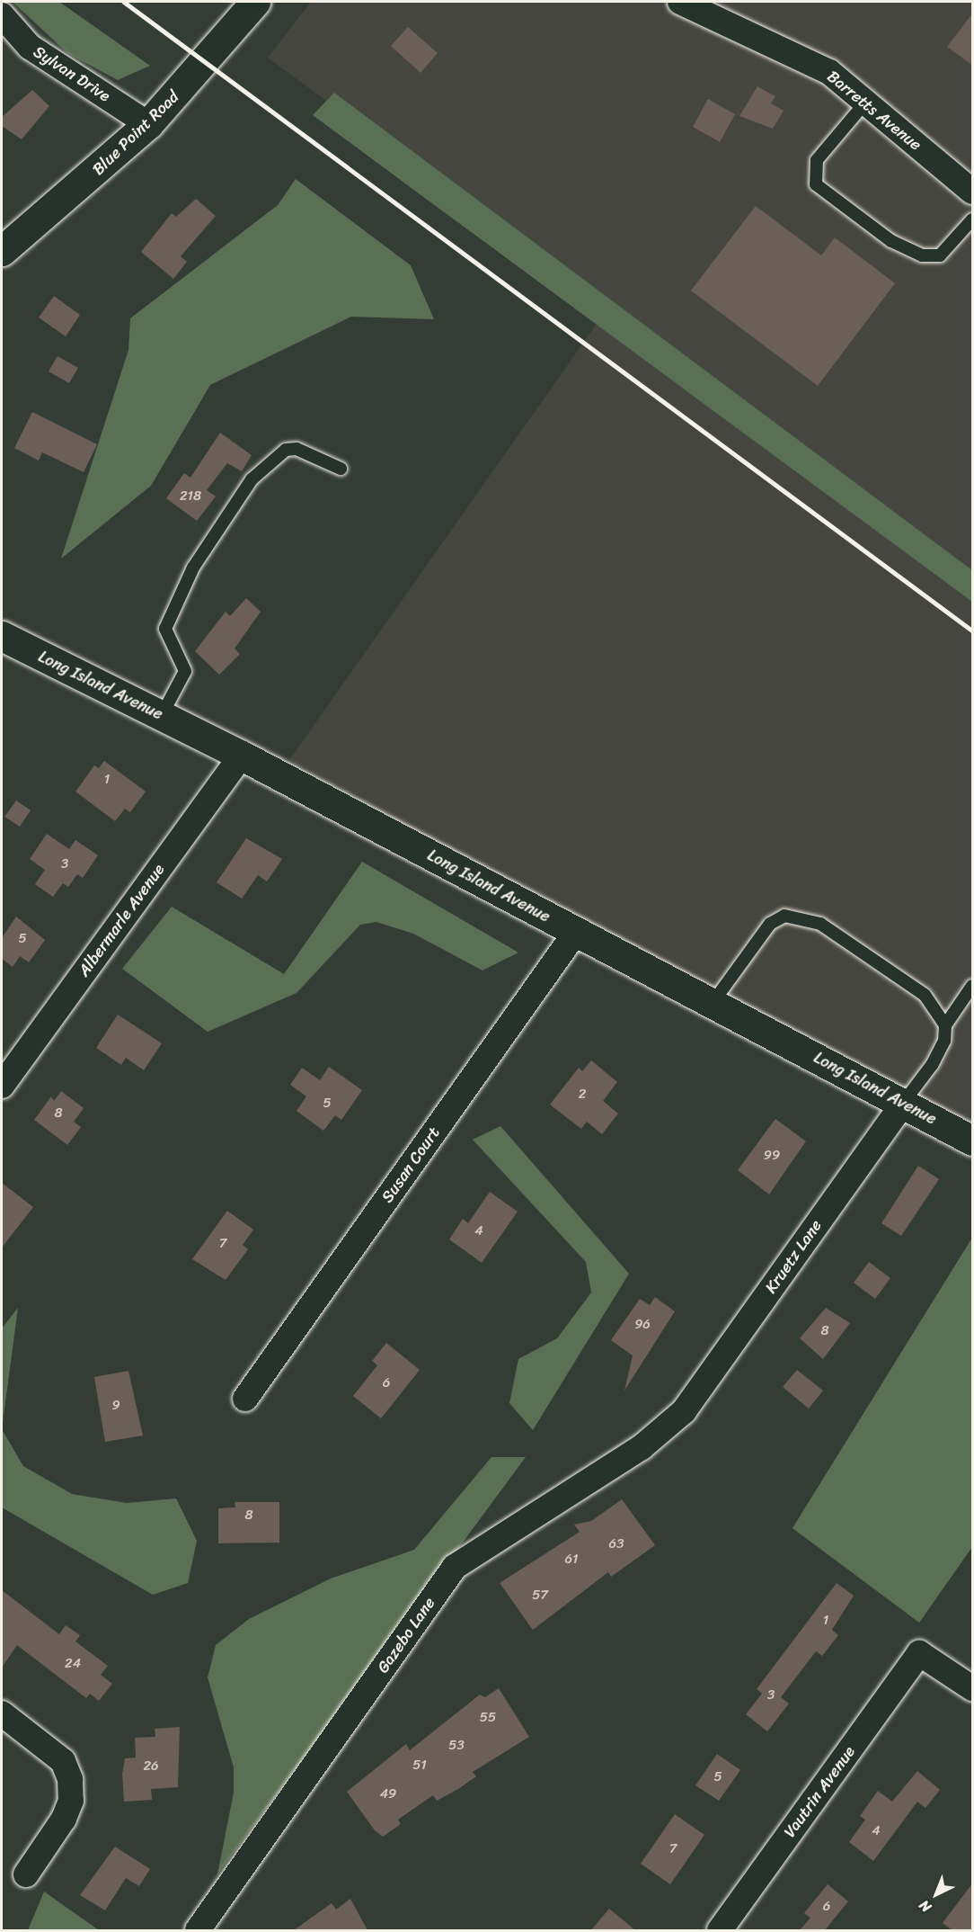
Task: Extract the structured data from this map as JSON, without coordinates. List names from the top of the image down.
{
  "streets": {
    "street": [
      "Sylvan Drive",
      "Barretts Avenue",
      "Blue Point Road",
      "Long Island Avenue",
      "Albermarle Avenue",
      "Susan Court",
      "Kruetz Lane",
      "Gazebo Lane",
      "Vautrin Avenue"
    ]
  },
  "crossings": [
    ["Sylvan Drive", "Blue Point Road"],
    ["Long Island Avenue", "Albermarle Avenue"],
    ["Long Island Avenue", "Susan Court"],
    ["Long Island Avenue", "Kruetz Lane"],
    ["Kruetz Lane", "Gazebo Lane"]
  ],
  "house_numbers": [
    "218",
    "1",
    "3",
    "5",
    "2",
    "5",
    "8",
    "99",
    "4",
    "7",
    "96",
    "8",
    "6",
    "9",
    "8",
    "63",
    "61",
    "57",
    "1",
    "24",
    "3",
    "55",
    "53",
    "51",
    "26",
    "5",
    "49",
    "4",
    "7",
    "6"
  ],
  "north": "bottom left"
}
